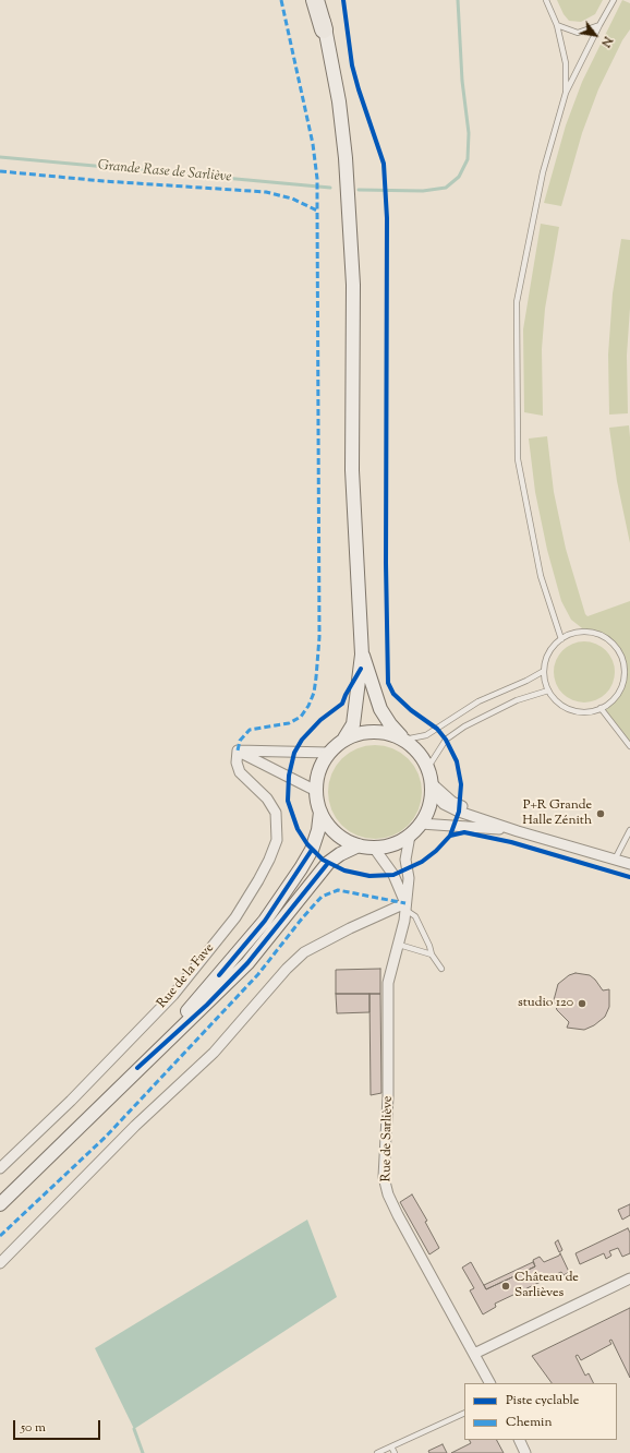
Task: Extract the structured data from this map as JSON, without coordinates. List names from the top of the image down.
{
  "streets": {
    "street": ["Rue de la Fave", "Rue de Sarliève"]
  },
  "water": ["Grande Rase de Sarliève"],
  "places": ["P+R Grande Halle Zénith", "studio 120", "Château de Sarlièves"],
  "legend": ["Piste cyclable", "Chemin"],
  "scale_bar": "50 m",
  "north": "bottom right"
}
